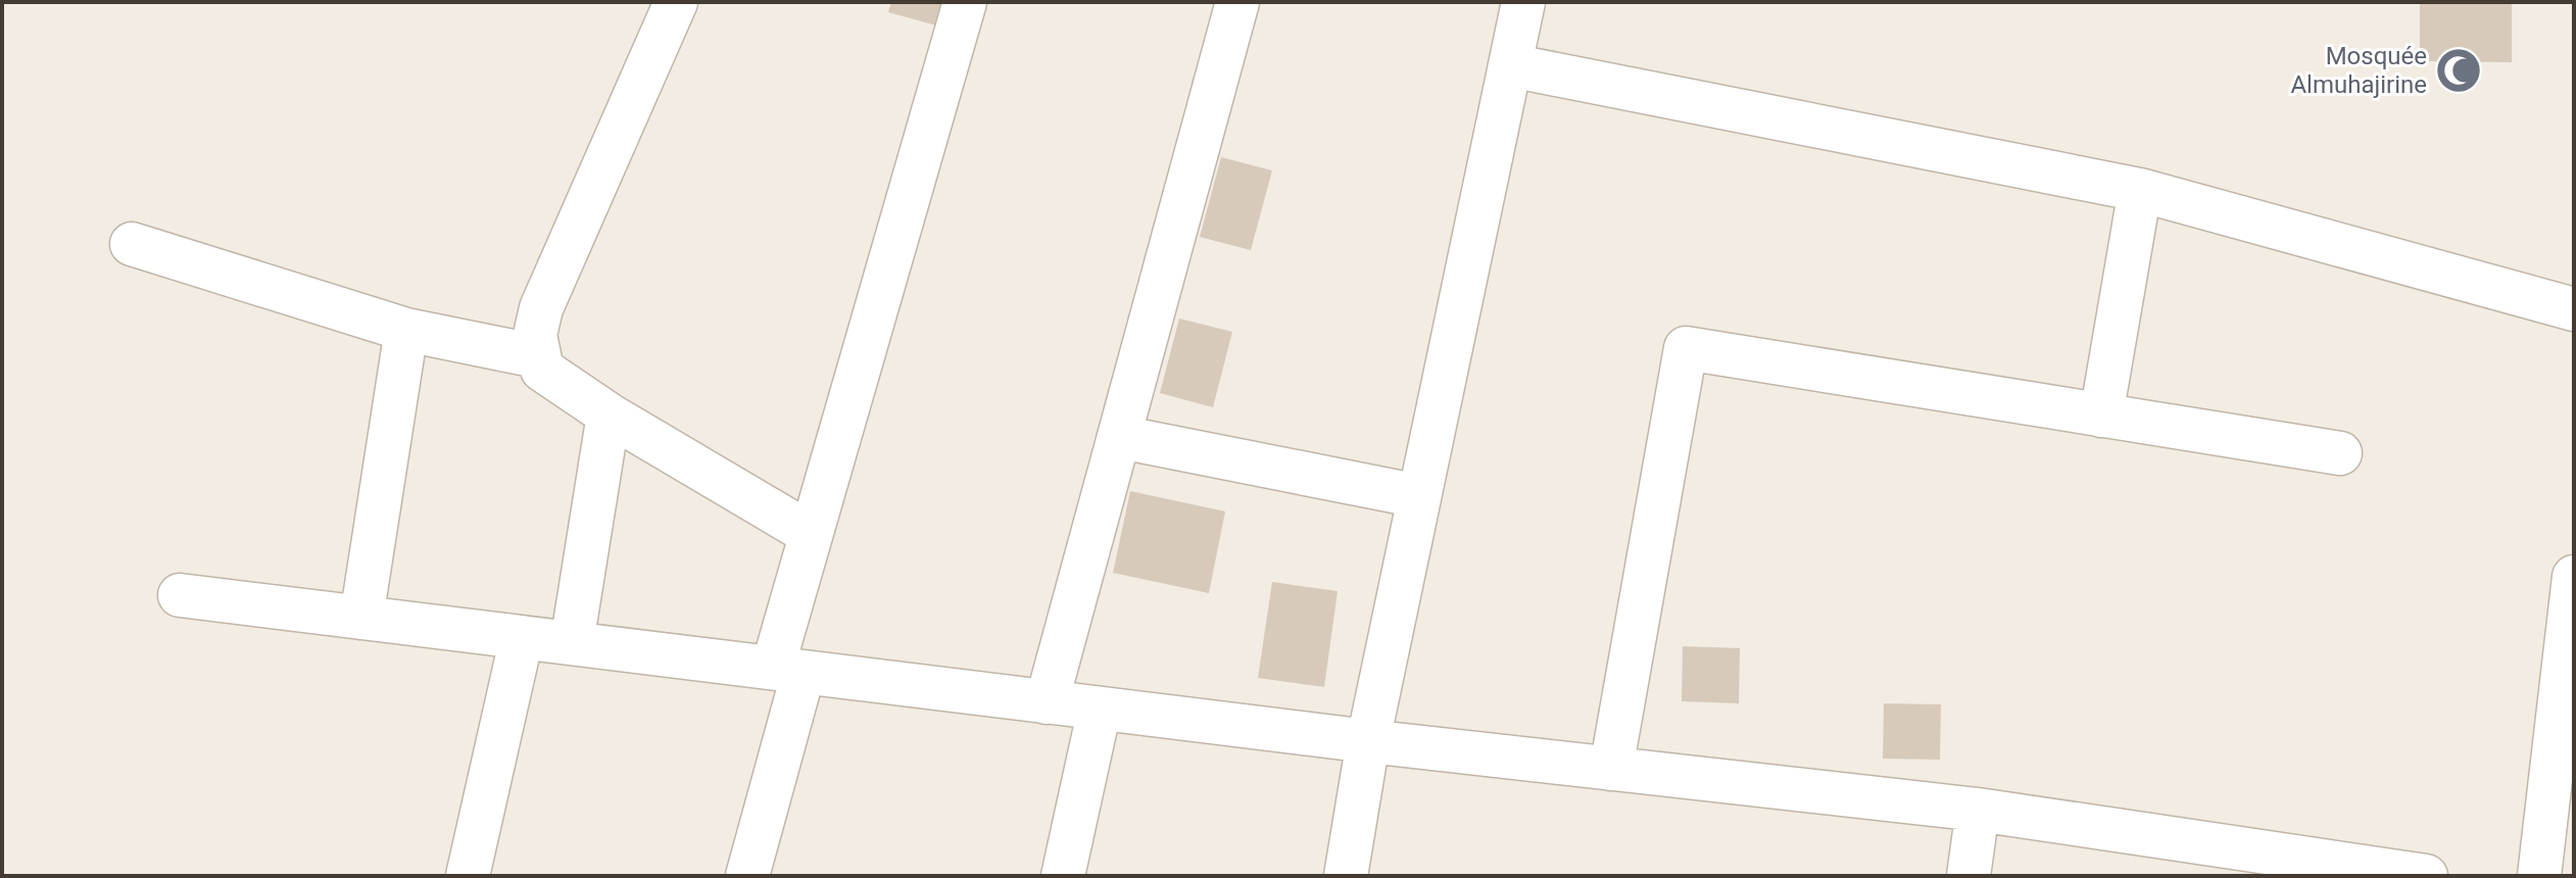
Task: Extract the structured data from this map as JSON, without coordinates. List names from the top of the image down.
{
  "places": {
    "mosque": ["Mosquée Almuhajirine"]
  }
}
